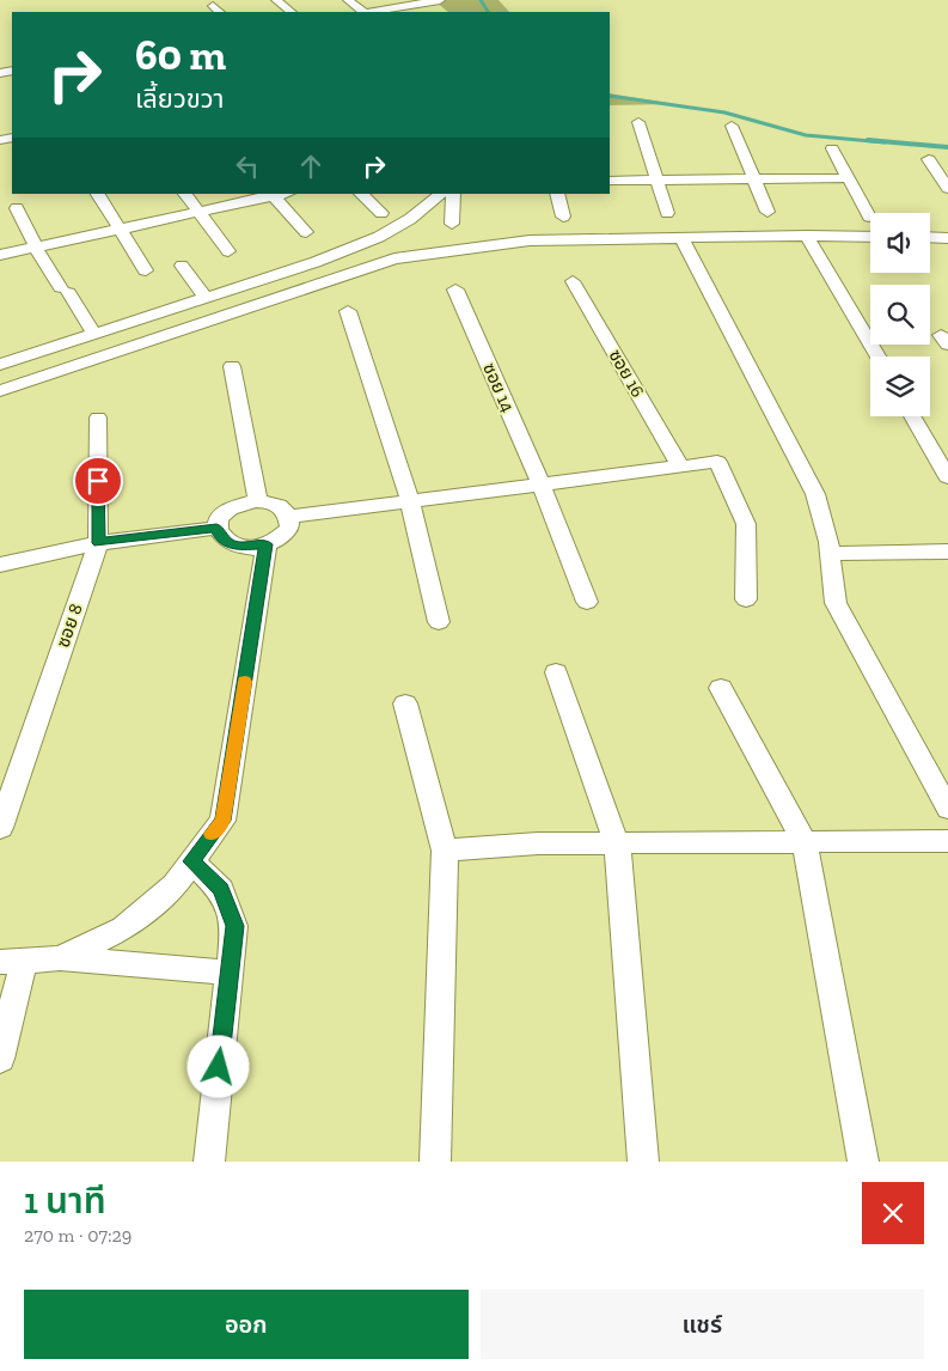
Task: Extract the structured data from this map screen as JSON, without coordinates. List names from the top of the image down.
{
  "streets": {
    "street": ["ซอย 16", "ซอย 14", "ซอย 8"]
  },
  "page": {
    "turn": ["60 m", "เลี้ยวขวา"],
    "heading": ["1 นาที", "270 m · 07:29"],
    "buttons": ["ออก", "แชร์"]
  }
}
